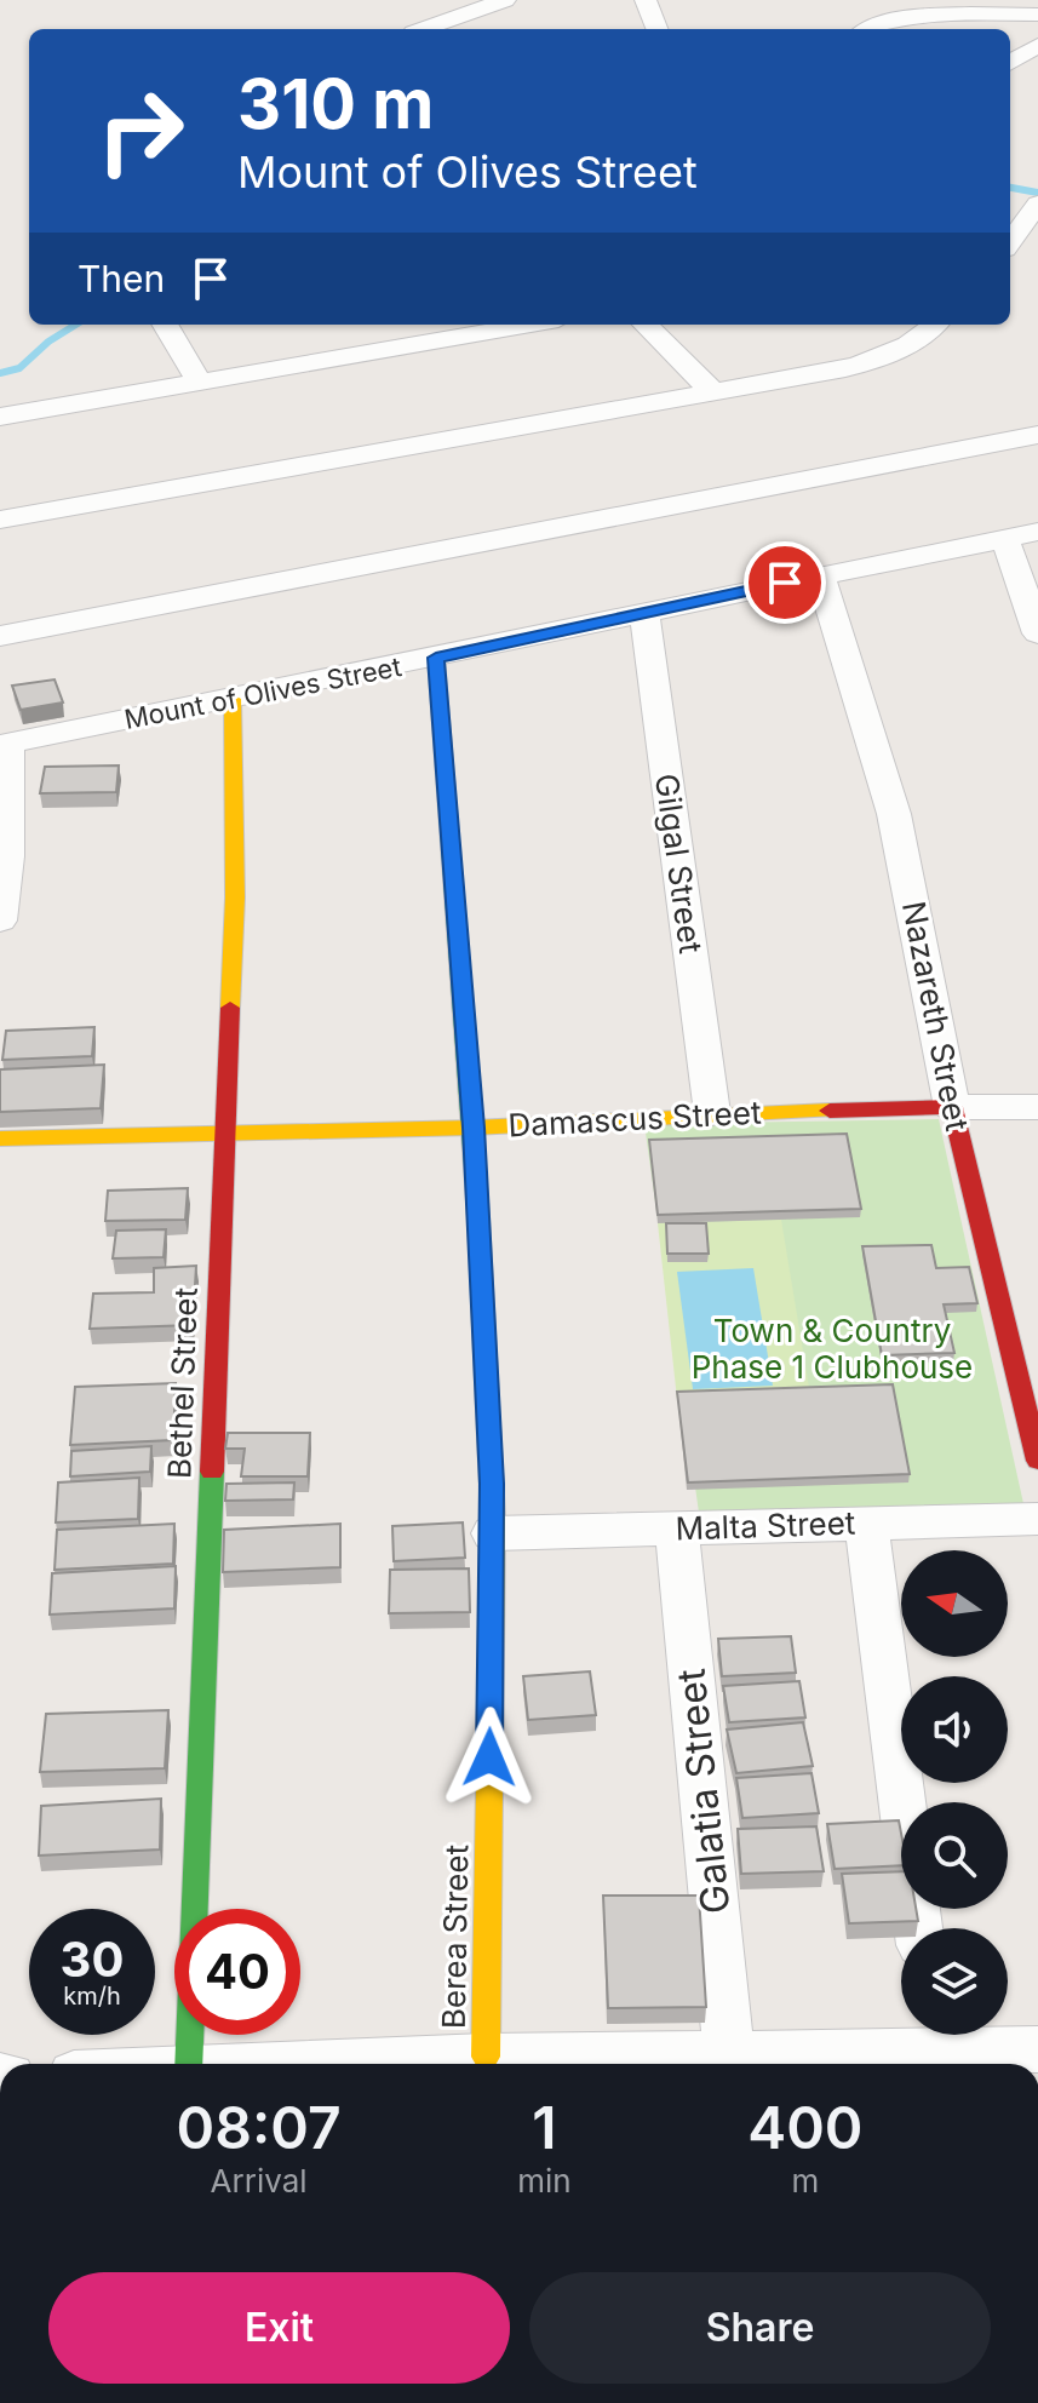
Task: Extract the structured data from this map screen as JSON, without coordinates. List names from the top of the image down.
{
  "streets": {
    "street": [
      "Mount of Olives Street",
      "Gilgal Street",
      "Nazareth Street",
      "Damascus Street",
      "Bethel Street",
      "Malta Street",
      "Galatia Street",
      "Berea Street"
    ]
  },
  "crossings": [
    ["Mount of Olives Street", "Gilgal Street"],
    ["Mount of Olives Street", "Nazareth Street"],
    ["Mount of Olives Street", "Bethel Street"],
    ["Mount of Olives Street", "Berea Street"],
    ["Gilgal Street", "Damascus Street"],
    ["Nazareth Street", "Damascus Street"],
    ["Damascus Street", "Bethel Street"],
    ["Damascus Street", "Berea Street"],
    ["Malta Street", "Galatia Street"],
    ["Malta Street", "Berea Street"]
  ],
  "parks": ["Town & Country Phase 1 Clubhouse"],
  "north": "left",
  "page": {
    "turn": ["310 m", "Mount of Olives Street"],
    "then": "Then",
    "speed": "30 km/h",
    "limit": "40",
    "eta": [
      "08:07",
      "Arrival",
      "1",
      "min",
      "400",
      "m"
    ],
    "buttons": ["Exit", "Share"]
  }
}
